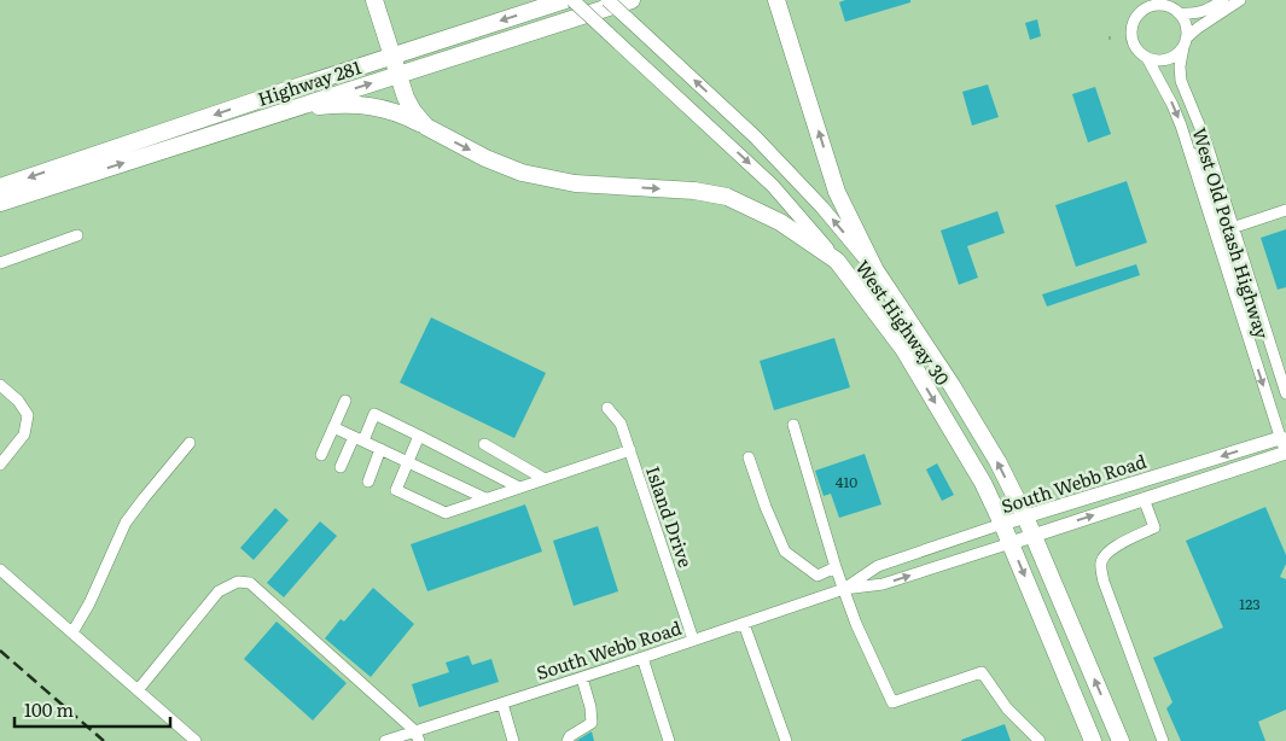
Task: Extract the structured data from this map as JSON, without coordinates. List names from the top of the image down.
{
  "streets": {
    "highway": ["Highway 281", "West Highway 30"],
    "main road": ["South Webb Road"],
    "street": ["West Old Potash Highway", "Island Drive"]
  },
  "crossings": [
    ["West Old Potash Highway", "South Webb Road"],
    ["West Highway 30", "South Webb Road"],
    ["South Webb Road", "Island Drive"]
  ],
  "house_numbers": ["410", "123"],
  "scale_bar": "100 m"
}
